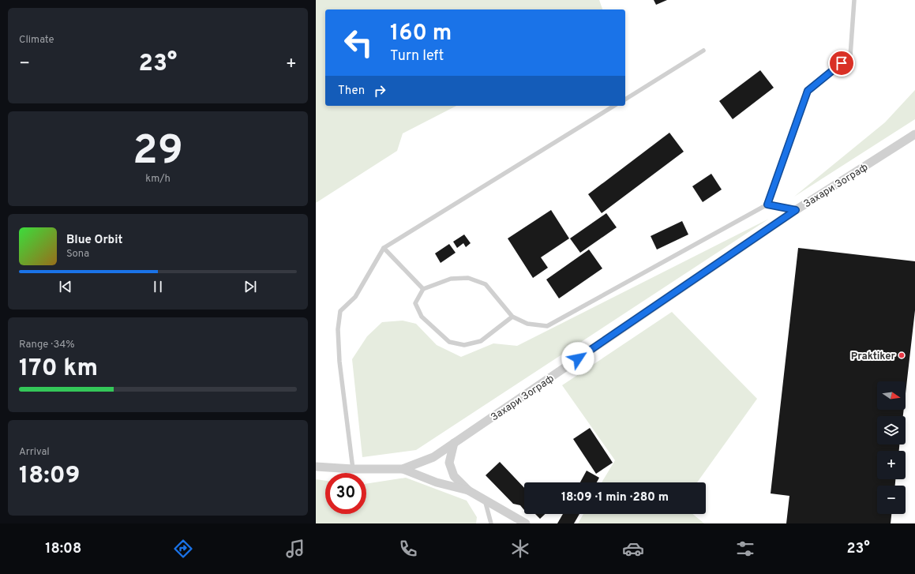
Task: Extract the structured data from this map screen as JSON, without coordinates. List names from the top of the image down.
{
  "streets": {
    "street": ["Захари Зограф"]
  },
  "places": ["Praktiker"],
  "north": "right",
  "page": {
    "tile": [
      "Climate",
      ["29", "km/h"],
      ["Range · 34%", "170 km"],
      ["Arrival", "18:09"]
    ],
    "turn": ["160 m", "Turn left"],
    "heat": ["−", "23°", "+"],
    "then": "Then",
    "song": ["Blue Orbit", "Sona"],
    "map_buttons": ["+", "−"],
    "limit": "30",
    "trip": "18:09 · 1 min · 280 m",
    "tabs": ["18:08", "23°"]
  }
}
